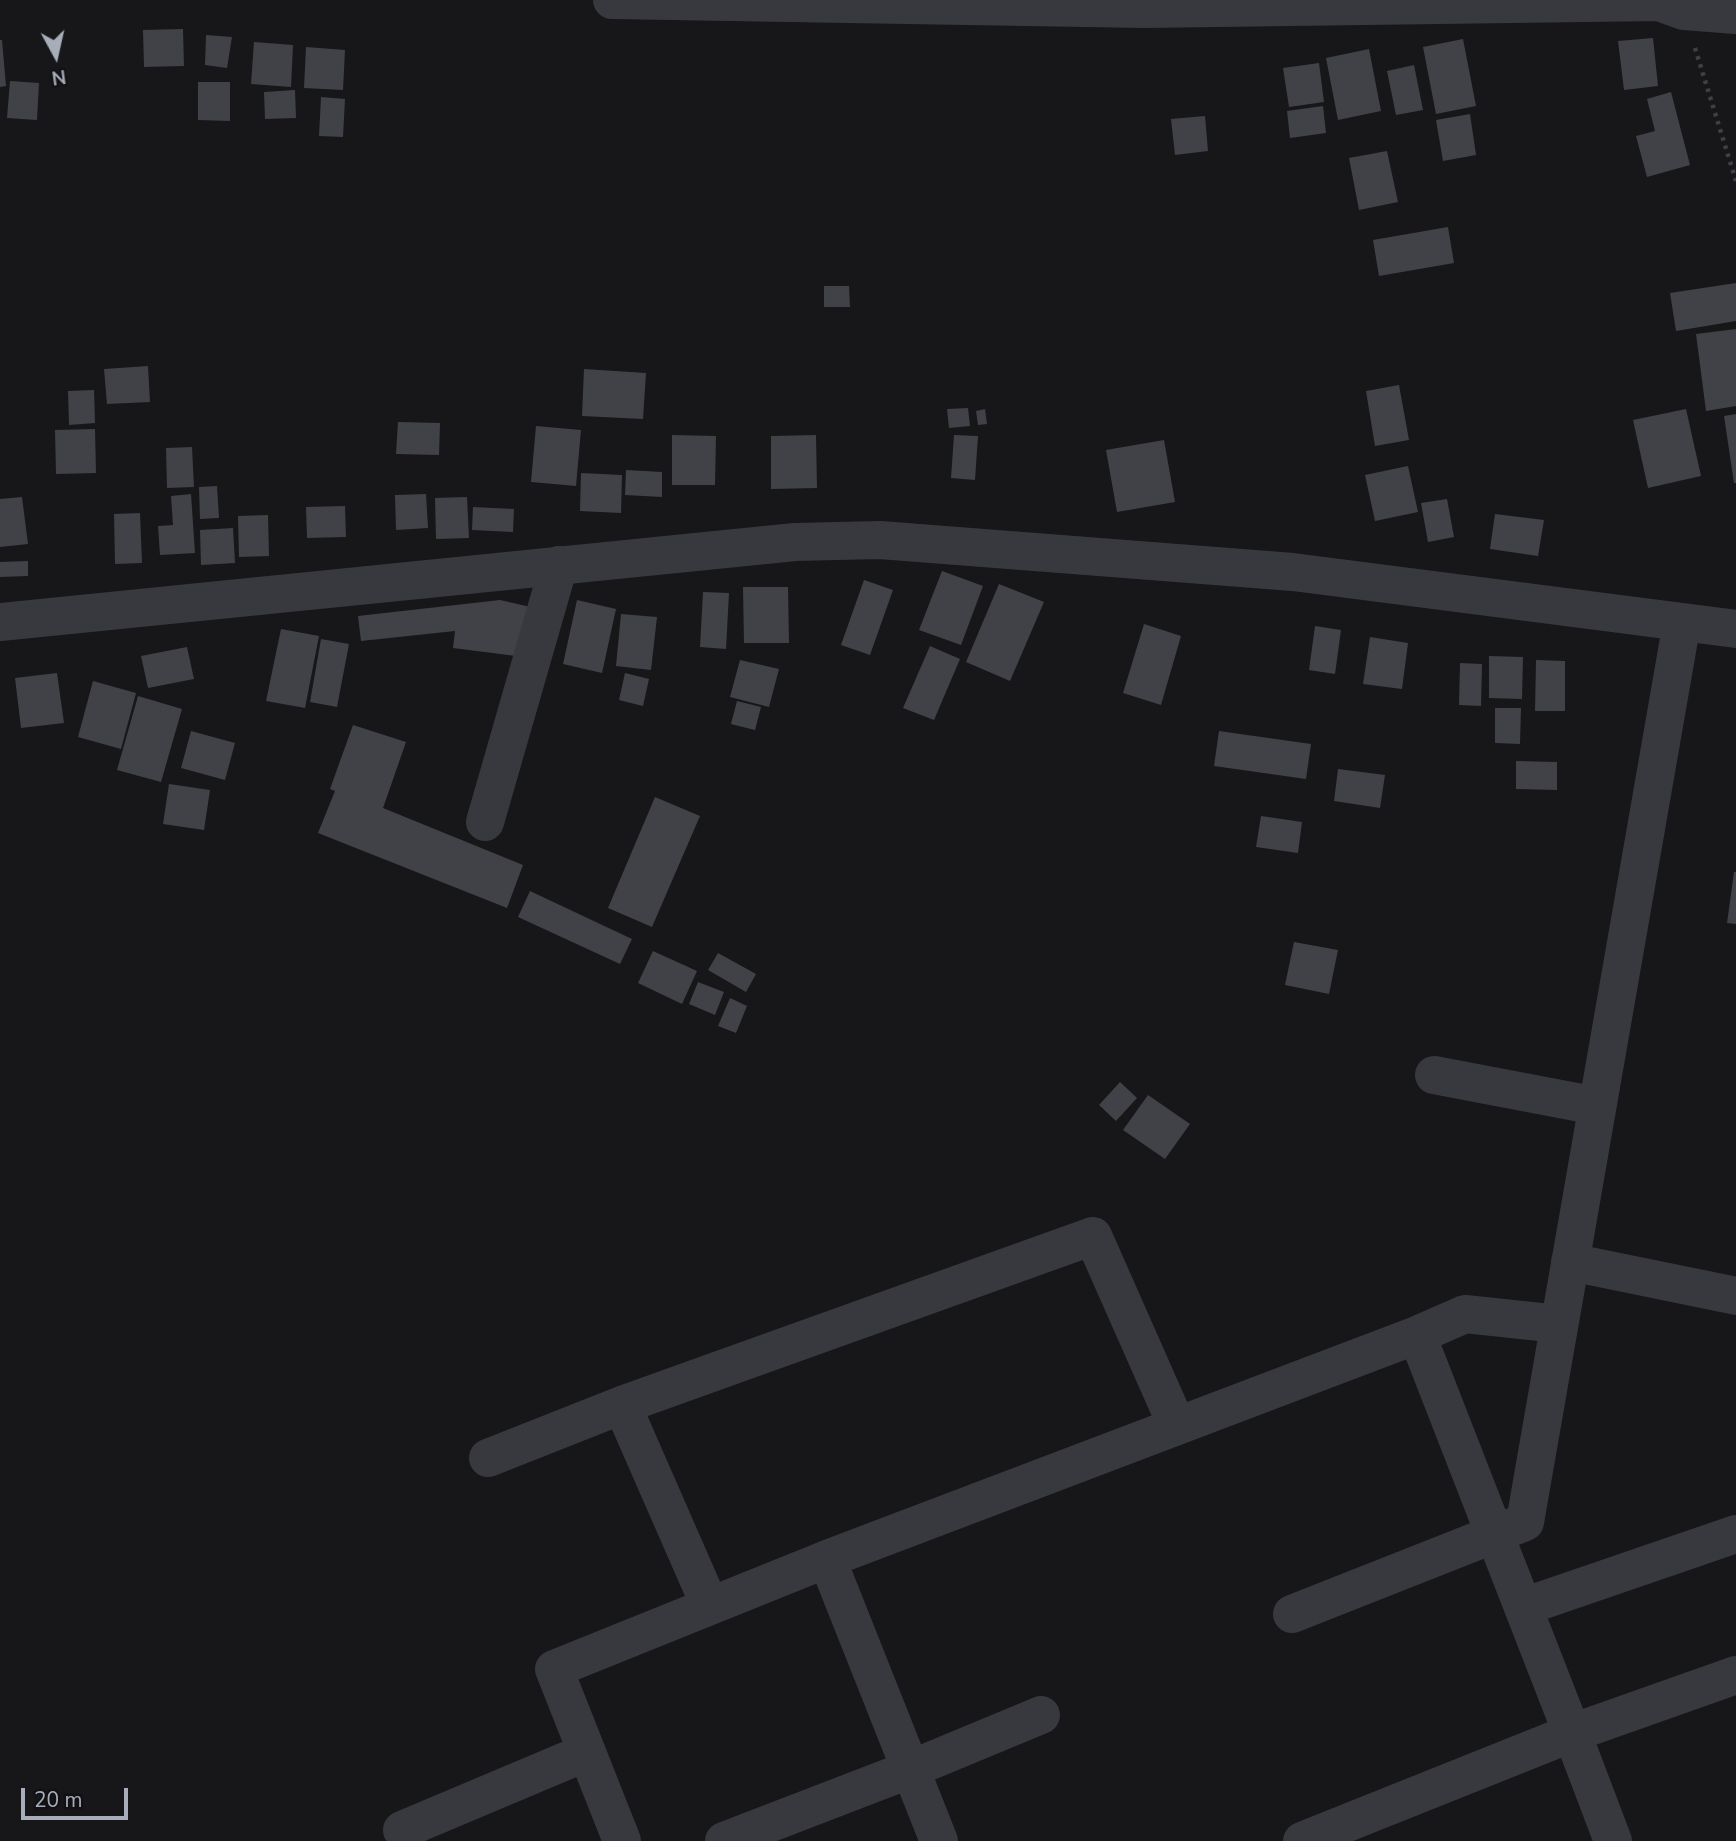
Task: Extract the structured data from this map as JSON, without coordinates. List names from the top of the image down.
{
  "scale_bar": "20 m",
  "north": "bottom"
}
